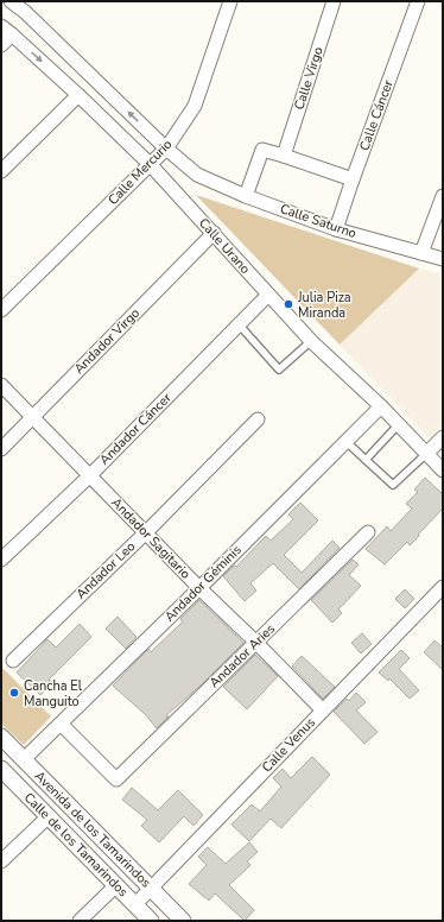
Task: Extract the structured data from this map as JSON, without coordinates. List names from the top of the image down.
{
  "streets": {
    "street": [
      "Calle Virgo",
      "Calle Cáncer",
      "Calle Mercurio",
      "Calle Saturno",
      "Calle Urano",
      "Andador Virgo",
      "Andador Cáncer",
      "Andador Sagitario",
      "Andador Leo",
      "Andador Géminis",
      "Andador Aries",
      "Calle Venus",
      "Avenida de los Tamarindos",
      "Calle de los Tamarindos"
    ]
  },
  "crossings": [
    ["Calle Cáncer", "Calle Saturno"],
    ["Calle Mercurio", "Calle Saturno"],
    ["Calle Mercurio", "Calle Urano"],
    ["Calle Urano", "Andador Virgo"],
    ["Calle Urano", "Andador Cáncer"],
    ["Calle Urano", "Andador Géminis"],
    ["Andador Virgo", "Andador Sagitario"],
    ["Andador Cáncer", "Andador Sagitario"],
    ["Andador Sagitario", "Andador Leo"],
    ["Andador Sagitario", "Andador Géminis"],
    ["Andador Sagitario", "Andador Aries"],
    ["Andador Sagitario", "Calle Venus"],
    ["Andador Géminis", "Andador Aries"],
    ["Andador Géminis", "Avenida de los Tamarindos"],
    ["Calle Venus", "Avenida de los Tamarindos"],
    ["Calle Venus", "Calle de los Tamarindos"]
  ],
  "places": ["Julia Piza Miranda", "Cancha El Manguito"]
}
